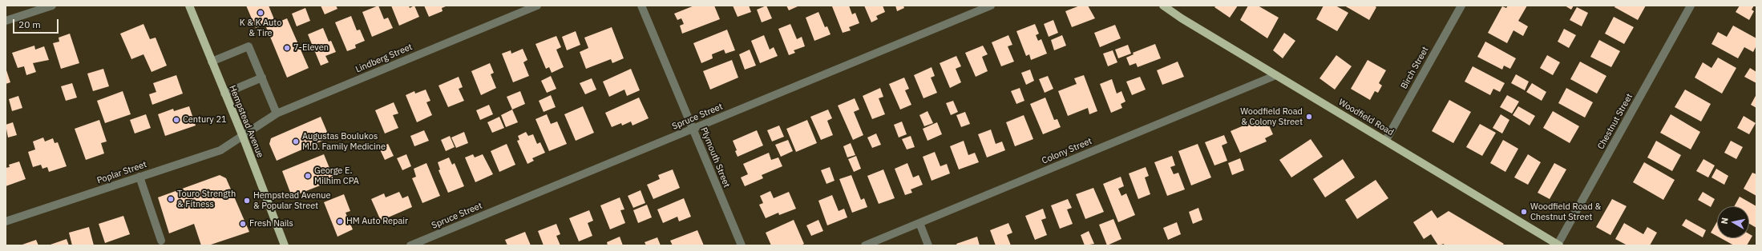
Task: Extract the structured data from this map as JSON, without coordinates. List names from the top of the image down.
{
  "streets": {
    "main road": ["Woodfield Road", "Hempstead Avenue"],
    "street": [
      "Lindberg Street",
      "Birch Street",
      "Spruce Street",
      "Chestnut Street",
      "Colony Street",
      "Plymouth Street",
      "Poplar Street"
    ]
  },
  "crossings": [
    ["Lindberg Street", "Hempstead Avenue"],
    ["Lindberg Street", "Poplar Street"],
    ["Birch Street", "Woodfield Road"],
    ["Spruce Street", "Plymouth Street"],
    ["Woodfield Road", "Chestnut Street"],
    ["Woodfield Road", "Colony Street"],
    ["Hempstead Avenue", "Poplar Street"]
  ],
  "places": [
    "K & K Auto & Tire",
    "7-Eleven",
    "Woodfield Road & Colony Street",
    "Century 21",
    "Augustas Boulukos M.D. Family Medicine",
    "George E. Milhim CPA",
    "Touro Strength & Fitness",
    "Hempstead Avenue & Popular Street",
    "Woodfield Road & Chestnut Street",
    "HM Auto Repair",
    "Fresh Nails"
  ],
  "scale_bar": "20 m",
  "north": "left"
}
